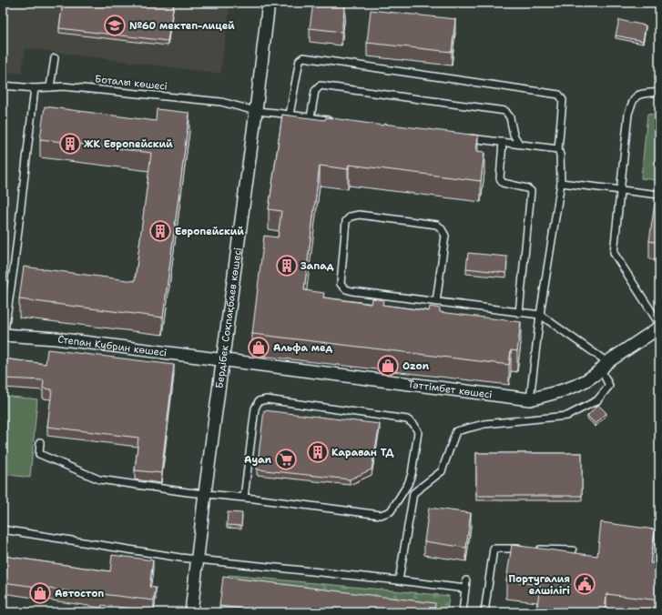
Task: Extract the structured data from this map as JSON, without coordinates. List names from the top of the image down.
{
  "streets": {
    "street": ["Бердібек Соқпақбаев көшесі", "Степан Кубрин көшесі", "Тәттімбет көшесі"],
    "lane": ["Боталы көшесі"]
  },
  "crossings": [
    ["Боталы көшесі", "Бердібек Соқпақбаев көшесі"],
    ["Бердібек Соқпақбаев көшесі", "Степан Кубрин көшесі"],
    ["Бердібек Соқпақбаев көшесі", "Тәттімбет көшесі"],
    ["Степан Кубрин көшесі", "Тәттімбет көшесі"]
  ],
  "places": {
    "school or university": ["№60 мектеп-лицей"],
    "building": [
      "ЖК Европейский",
      "Европейский",
      "Запад",
      "Караван ТД"
    ],
    "shop": ["Альфа мед", "Ozon", "Автостоп"],
    "supermarket": ["Ayan"],
    "public building": ["Португалия елшілігі"]
  }
}
